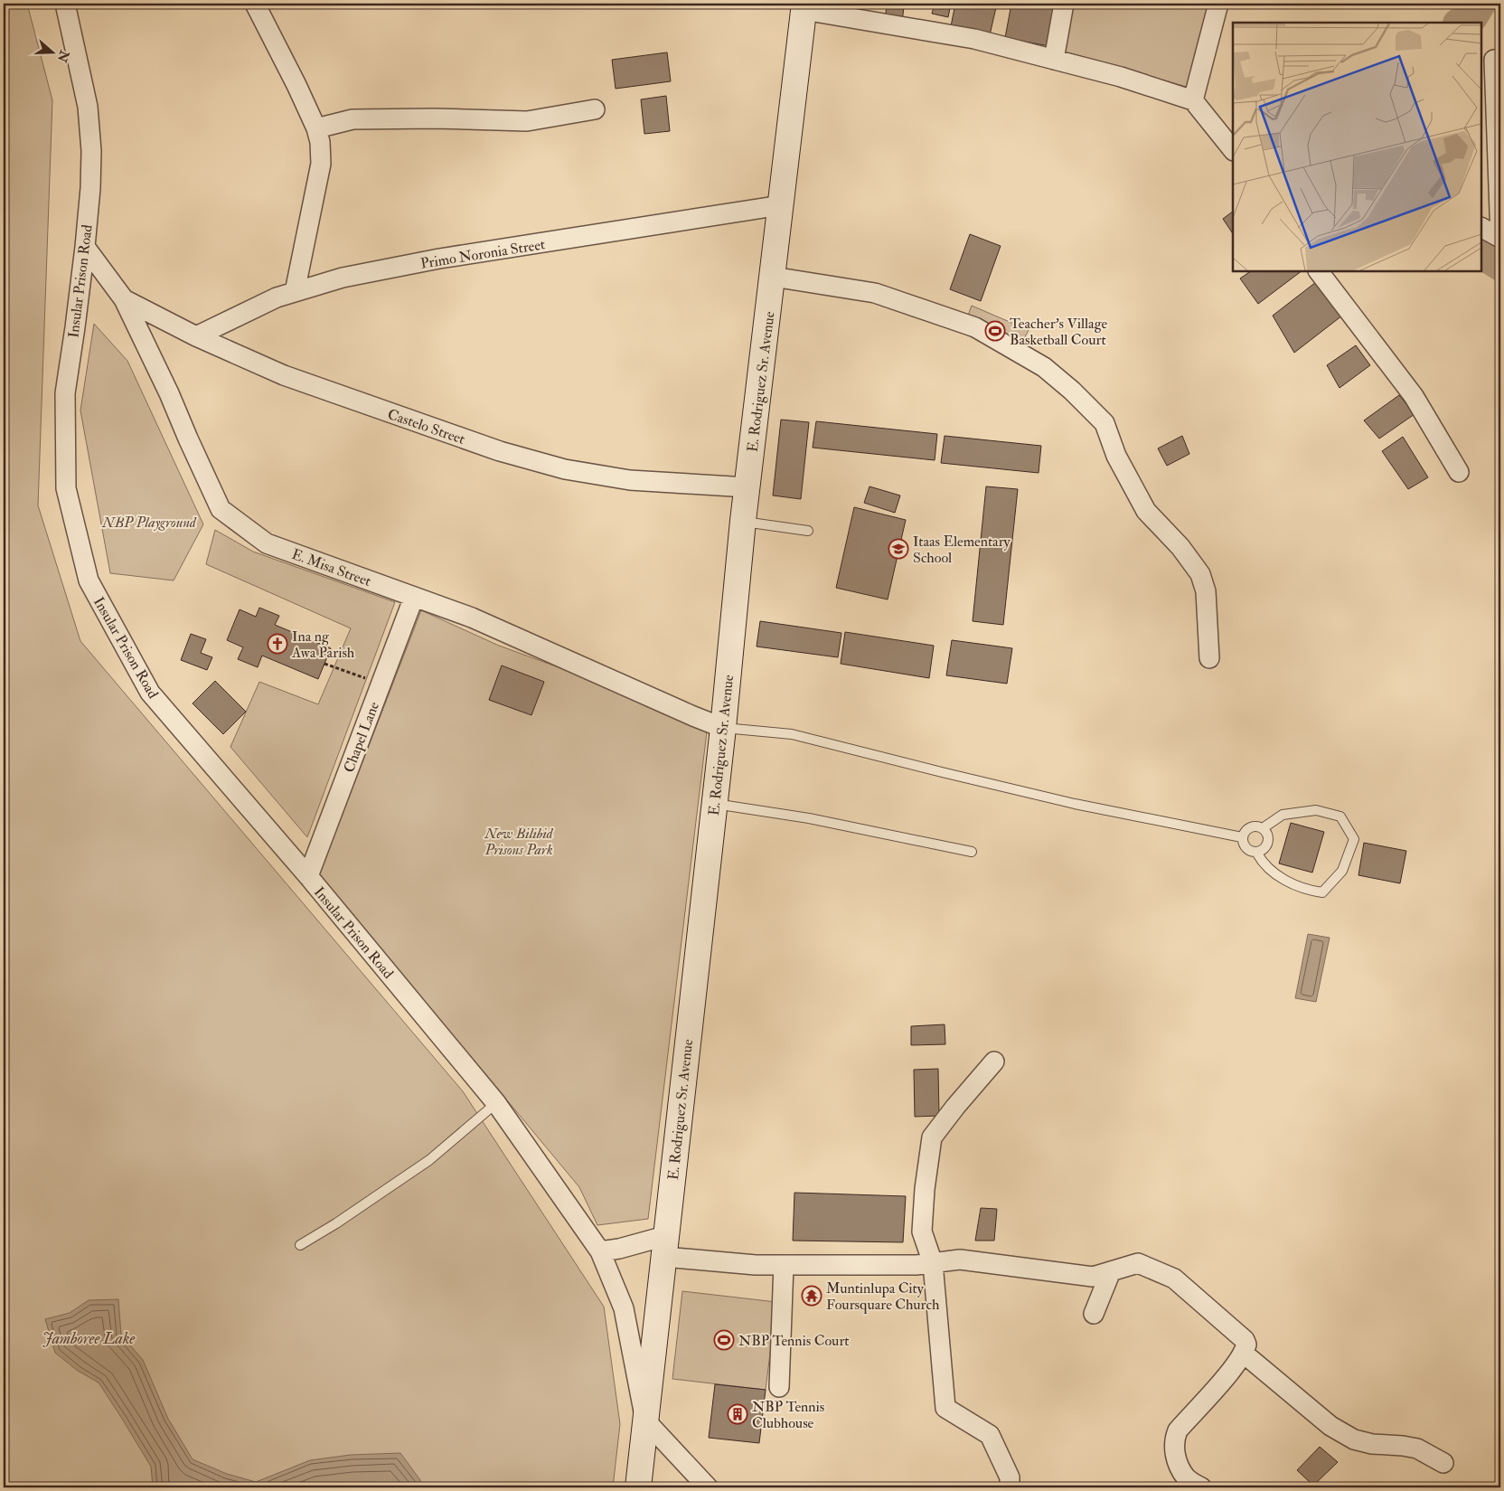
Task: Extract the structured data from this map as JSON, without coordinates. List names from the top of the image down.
{
  "streets": {
    "street": [
      "Primo Noronia Street",
      "Insular Prison Road",
      "E. Rodriguez Sr. Avenue",
      "Castelo Street",
      "E. Misa Street",
      "Chapel Lane"
    ]
  },
  "crossings": [
    ["Primo Noronia Street", "E. Rodriguez Sr. Avenue"],
    ["Primo Noronia Street", "Castelo Street"],
    ["Insular Prison Road", "E. Rodriguez Sr. Avenue"],
    ["Insular Prison Road", "E. Misa Street"],
    ["Insular Prison Road", "Chapel Lane"],
    ["E. Rodriguez Sr. Avenue", "Castelo Street"],
    ["E. Rodriguez Sr. Avenue", "E. Misa Street"],
    ["Castelo Street", "E. Misa Street"],
    ["E. Misa Street", "Chapel Lane"]
  ],
  "water": ["Jamboree Lake"],
  "parks": ["NBP Playground", "New Bilibid Prisons Park"],
  "places": {
    "sports": ["Teacher's Village Basketball Court", "NBP Tennis Court"],
    "school or university": ["Itaas Elementary School"],
    "church": ["Ina ng Awa Parish"],
    "temple": ["Muntinlupa City Foursquare Church"],
    "building": ["NBP Tennis Clubhouse"]
  },
  "north": "right"
}
